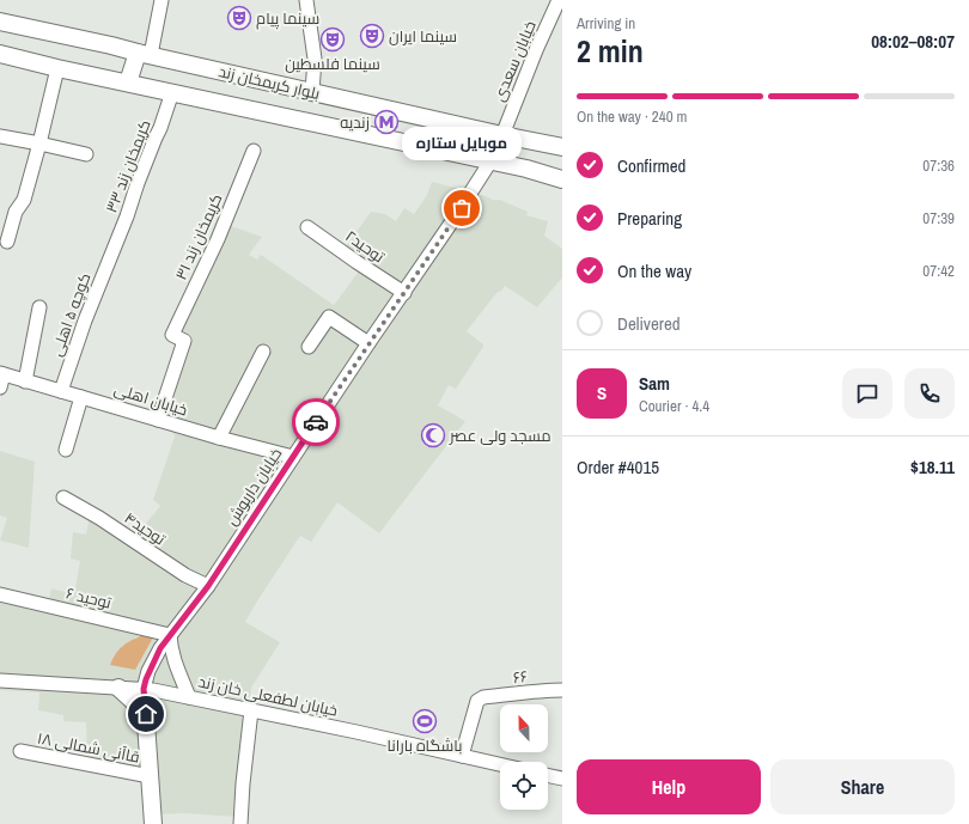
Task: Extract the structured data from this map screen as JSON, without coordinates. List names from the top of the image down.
{
  "streets": {
    "main road": ["بلوار کریمخان زند"],
    "street": [
      "خیابان سعدی",
      "کریمخان زند ۳۳",
      "کریمخان زند ۳۱",
      "توحید۲",
      "کوچه ۵ اهلی",
      "خیابان اهلی",
      "خیابان داریوش",
      "توحید۴",
      "۶ توحید",
      "۶۶",
      "خیابان لطفعلی خان زند",
      "۱۸ قاآنی شمالی"
    ]
  },
  "crossings": [
    ["خیابان سعدی", "بلوار کریمخان زند"],
    ["بلوار کریمخان زند", "کریمخان زند ۳۳"],
    ["بلوار کریمخان زند", "خیابان داریوش"],
    ["کریمخان زند ۳۳", "کوچه ۵ اهلی"],
    ["کریمخان زند ۳۱", "خیابان اهلی"],
    ["توحید۲", "خیابان داریوش"],
    ["کوچه ۵ اهلی", "خیابان اهلی"],
    ["خیابان اهلی", "خیابان داریوش"],
    ["خیابان داریوش", "توحید۴"],
    ["خیابان داریوش", "۶ توحید"],
    ["خیابان داریوش", "خیابان لطفعلی خان زند"],
    ["۶۶", "خیابان لطفعلی خان زند"]
  ],
  "places": {
    "theatre": ["سینما پیام", "سینما ایران", "سینما فلسطین"],
    "metro station": ["زندیه"],
    "other": ["موبایل ستاره"],
    "mosque": ["مسجد ولی عصر"],
    "sports": ["باشگاه بارانا"]
  },
  "north": "top",
  "page": {
    "heading": ["2 min", "Arriving in", "08:02–08:07"],
    "panel": [
      "Sam",
      "Courier · 4.4",
      "Order #4015",
      "$18.11"
    ],
    "bar": "On the way · 240 m",
    "bubble": "موبایل ستاره",
    "list": [
      ["Confirmed", "07:36"],
      ["Preparing", "07:39"],
      ["On the way", "07:42"],
      "Delivered"
    ],
    "round": "S",
    "buttons": ["Help", "Share"]
  }
}
